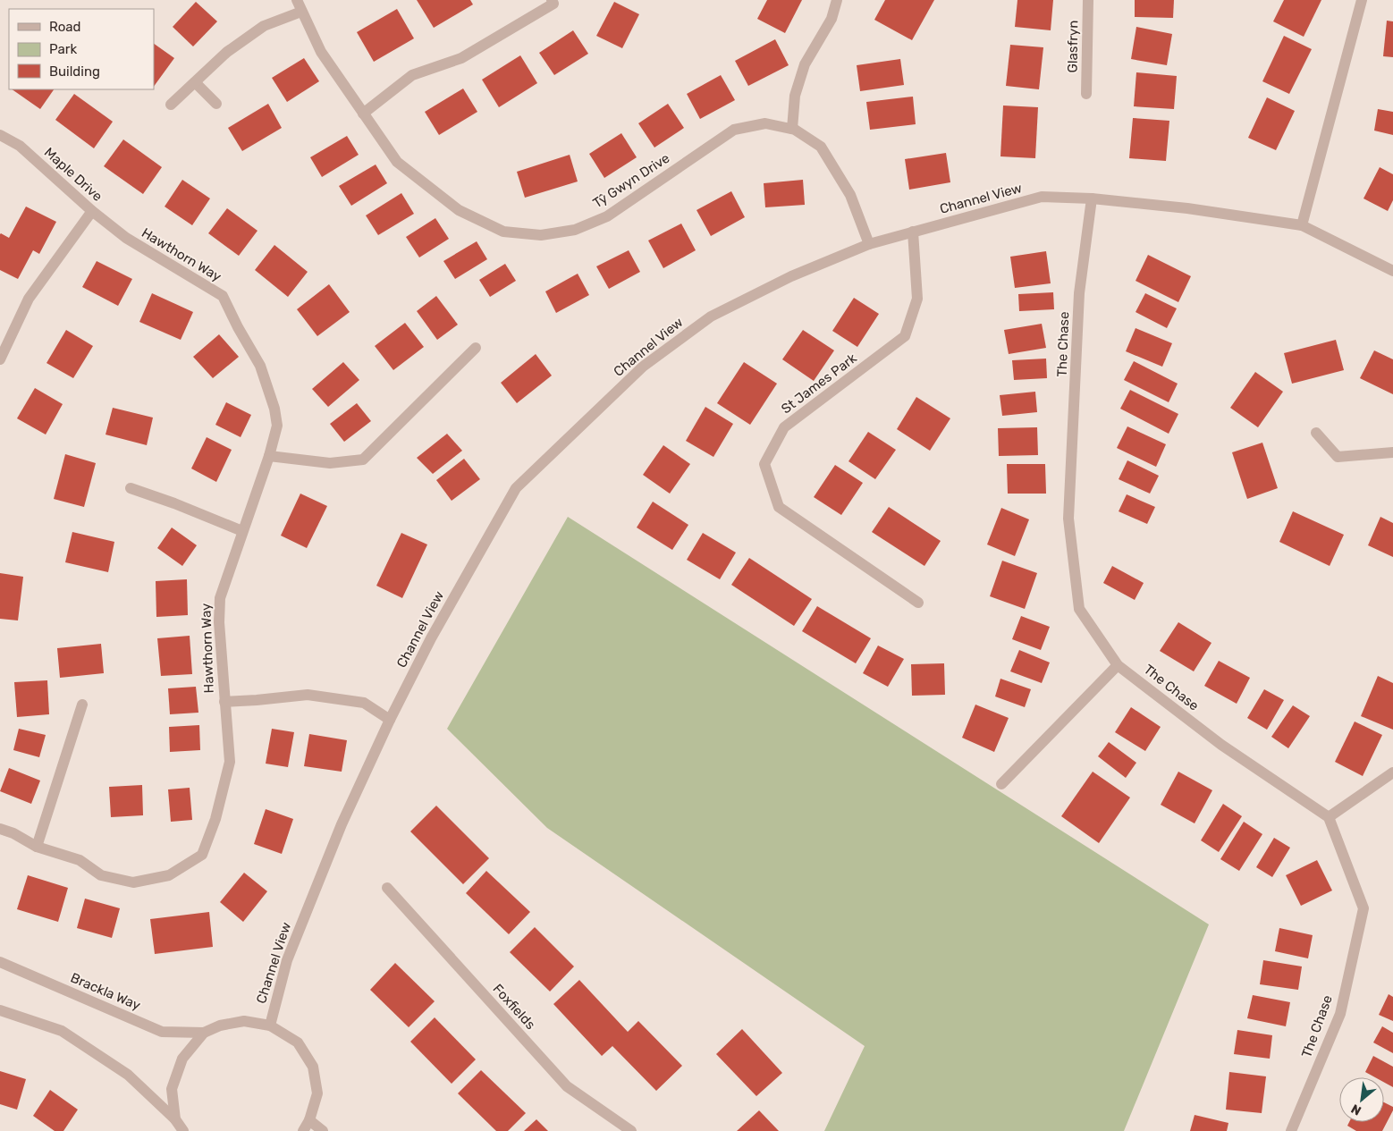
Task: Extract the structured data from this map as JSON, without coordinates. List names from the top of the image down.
{
  "streets": {
    "street": [
      "Glasfryn",
      "Maple Drive",
      "Tŷ Gwyn Drive",
      "Channel View",
      "Hawthorn Way",
      "The Chase",
      "St James Park",
      "Brackla Way",
      "Foxfields"
    ]
  },
  "crossings": [
    ["Maple Drive", "Hawthorn Way"],
    ["Tŷ Gwyn Drive", "Channel View"],
    ["Channel View", "The Chase"],
    ["Channel View", "St James Park"]
  ],
  "legend": ["Road", "Park", "Building"],
  "north": "bottom left"
}
